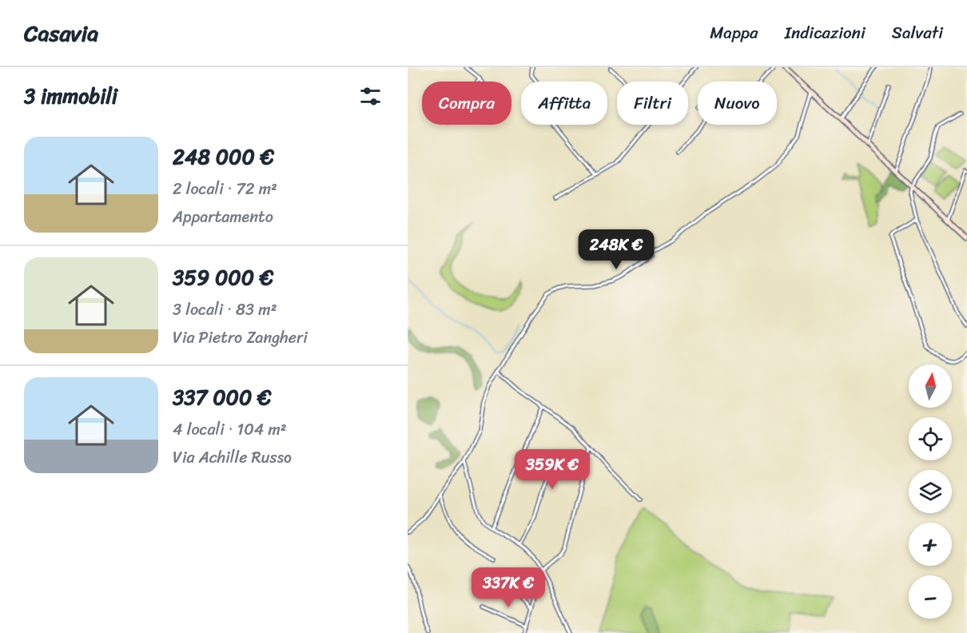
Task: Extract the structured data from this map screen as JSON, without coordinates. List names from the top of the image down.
{
  "north": "top",
  "page": {
    "header": "Casavia",
    "nav": ["Mappa", "Indicazioni", "Salvati"],
    "heading": "3 immobili",
    "chip": [
      "Compra",
      "Affitta",
      "Filtri",
      "Nuovo"
    ],
    "list": [
      {
        "name": "248 000 €",
        "note": "2 locali · 72 m² · Appartamento"
      },
      {
        "name": "359 000 €",
        "note": "3 locali · 83 m² · Via Pietro Zangheri"
      },
      {
        "name": "337 000 €",
        "note": "4 locali · 104 m² · Via Achille Russo"
      }
    ],
    "price": ["248K €", "359K €", "337K €"],
    "map_buttons": ["+", "−"]
  }
}
